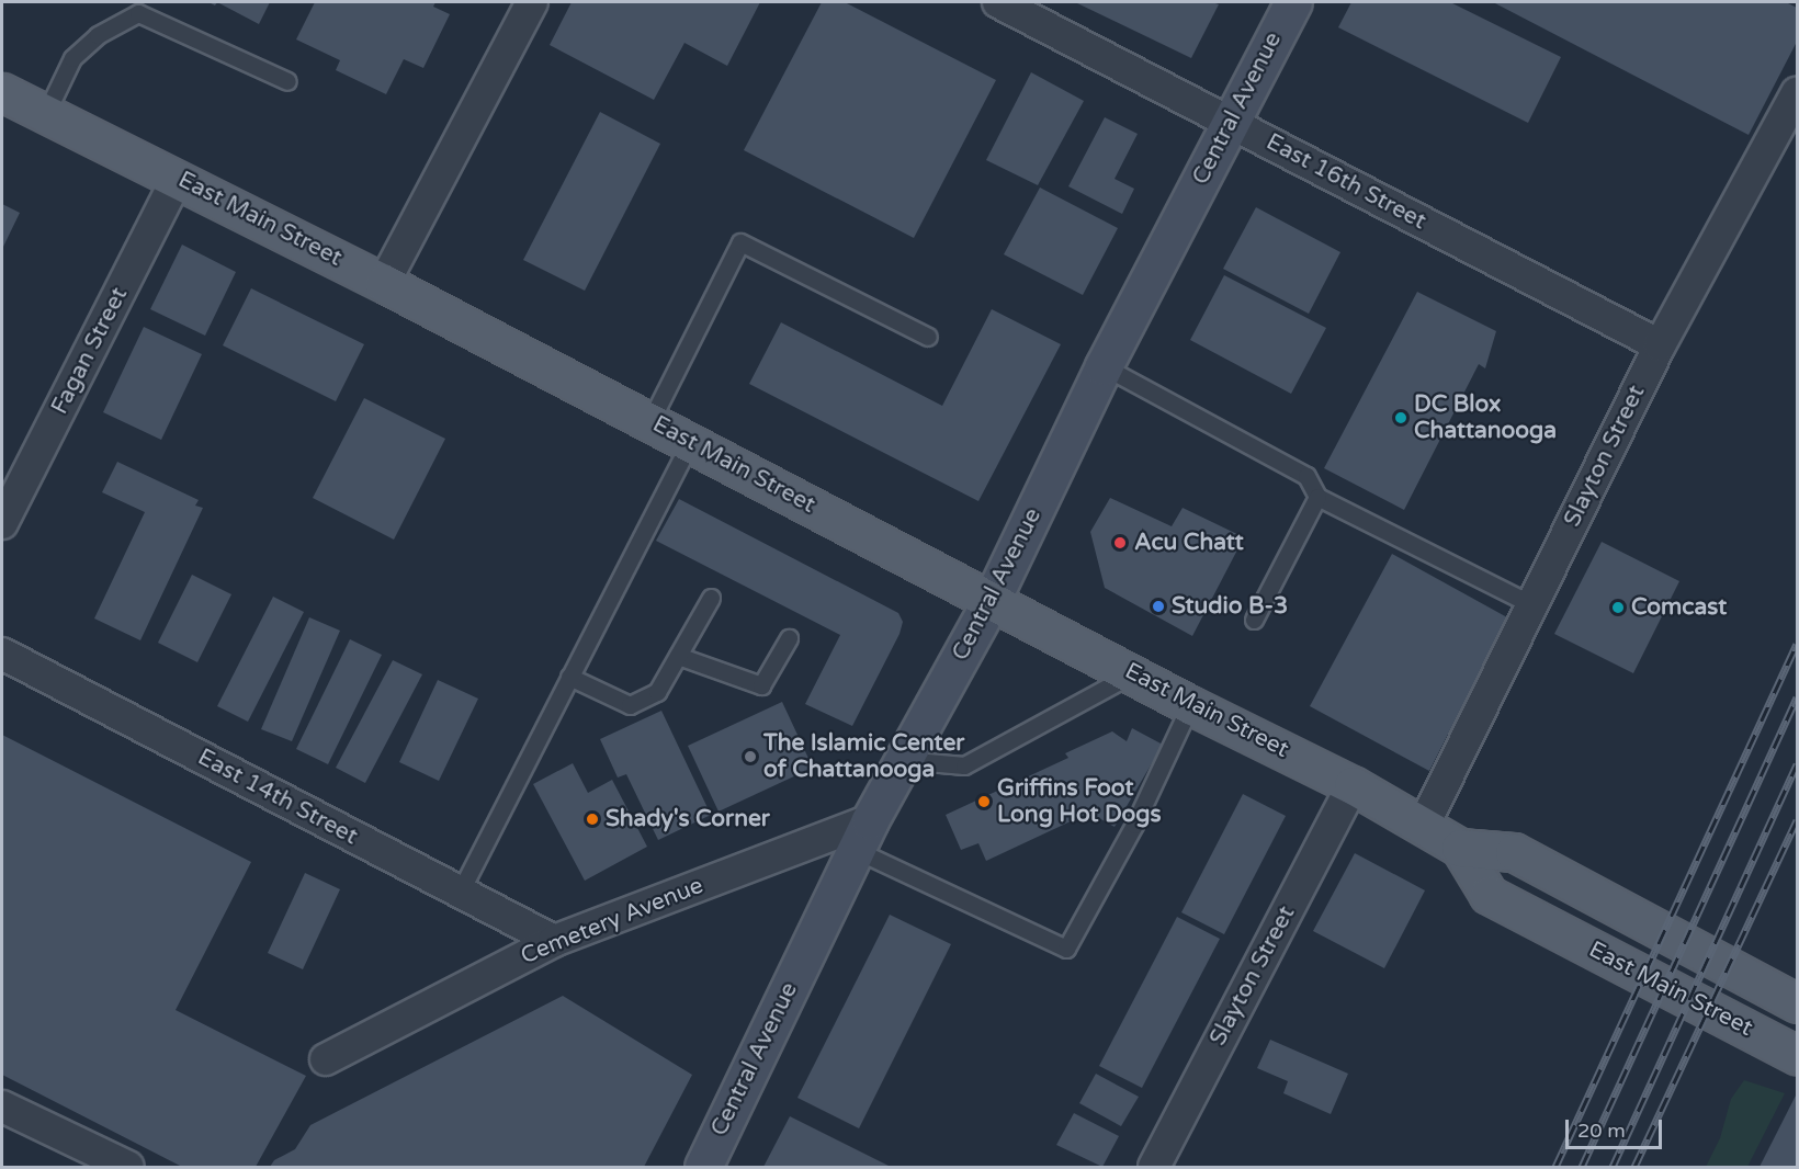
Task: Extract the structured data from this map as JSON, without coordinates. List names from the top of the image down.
{
  "streets": {
    "main road": ["Central Avenue", "East Main Street"],
    "street": [
      "East 16th Street",
      "Fagan Street",
      "Slayton Street",
      "East 14th Street",
      "Cemetery Avenue"
    ]
  },
  "crossings": [
    ["Central Avenue", "East 16th Street"],
    ["Central Avenue", "East Main Street"],
    ["Central Avenue", "Cemetery Avenue"],
    ["East 16th Street", "Slayton Street"],
    ["East Main Street", "Fagan Street"],
    ["East Main Street", "Slayton Street"],
    ["East 14th Street", "Cemetery Avenue"]
  ],
  "places": [
    "DC Blox Chattanooga",
    "Acu Chatt",
    "Studio B-3",
    "Comcast",
    "The Islamic Center of Chattanooga",
    "Griffins Foot Long Hot Dogs",
    "Shady's Corner"
  ],
  "scale_bar": "20 m"
}
